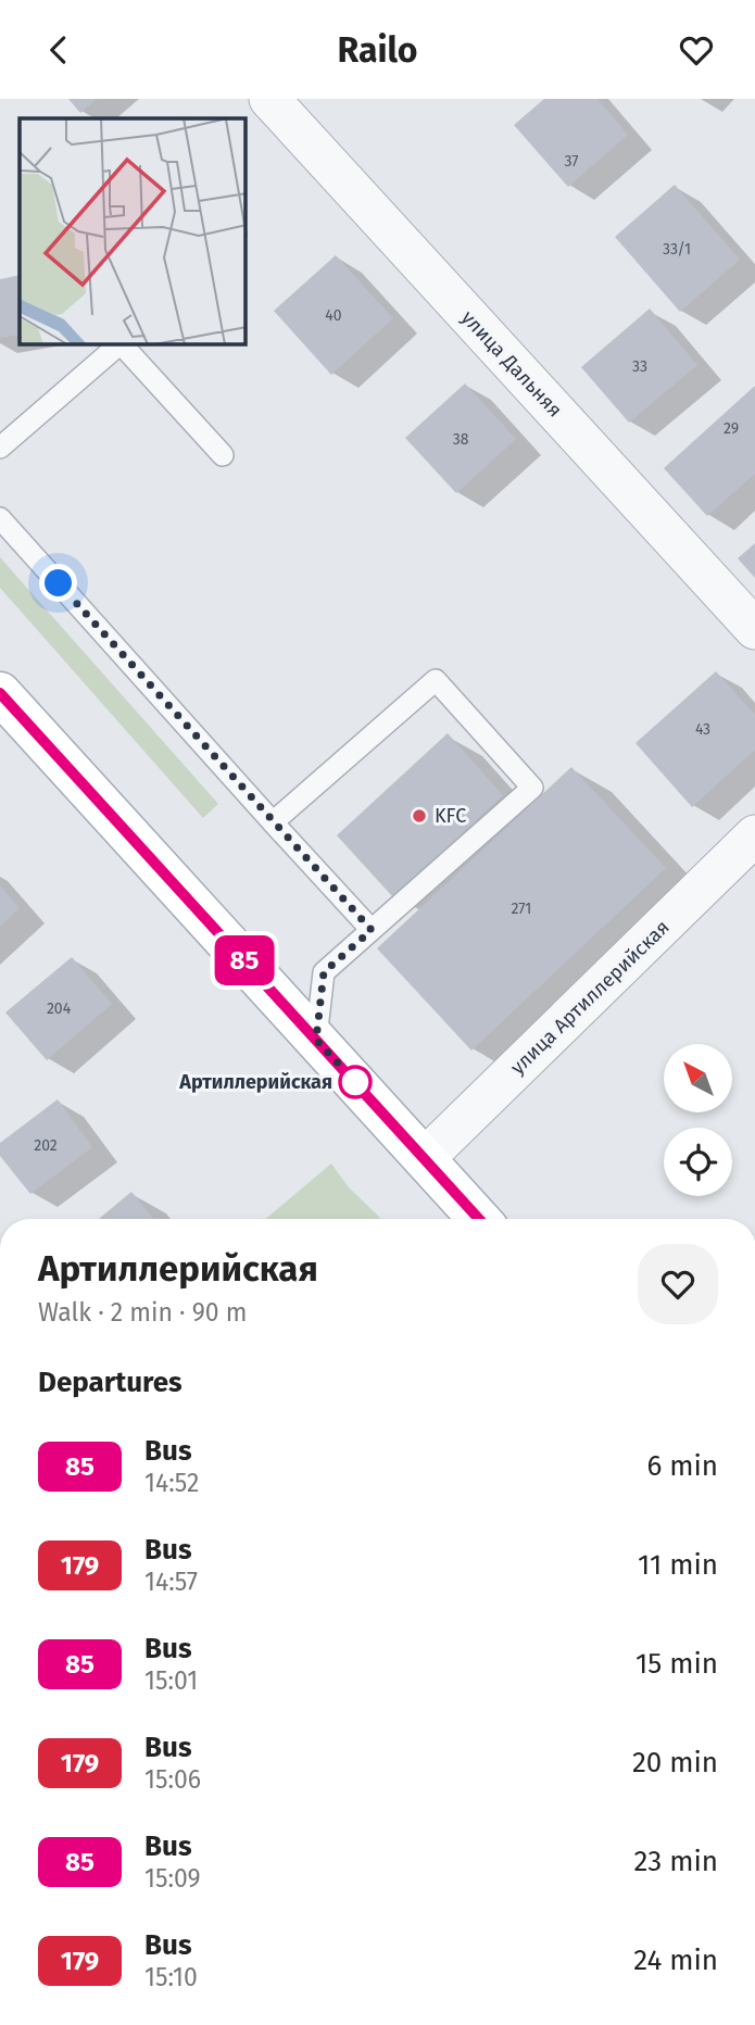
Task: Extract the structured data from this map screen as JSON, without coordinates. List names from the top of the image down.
{
  "streets": {
    "street": ["улица Дальняя", "улица Артиллерийская"]
  },
  "places": ["KFC", "Артиллерийская"],
  "lines": ["bus line 85"],
  "house_numbers": [
    "37",
    "33/1",
    "40",
    "33",
    "29",
    "38",
    "43",
    "271",
    "204",
    "202"
  ],
  "north": "top left",
  "page": {
    "header": "Railo",
    "on_map": "85",
    "heading": [
      ["Артиллерийская", "Walk · 2 min · 90 m"],
      "Departures"
    ],
    "list": [
      {
        "mark": "85",
        "name": "Bus",
        "note": "14:52",
        "value": "6 min"
      },
      {
        "mark": "179",
        "name": "Bus",
        "note": "14:57",
        "value": "11 min"
      },
      {
        "mark": "85",
        "name": "Bus",
        "note": "15:01",
        "value": "15 min"
      },
      {
        "mark": "179",
        "name": "Bus",
        "note": "15:06",
        "value": "20 min"
      },
      {
        "mark": "85",
        "name": "Bus",
        "note": "15:09",
        "value": "23 min"
      },
      {
        "mark": "179",
        "name": "Bus",
        "note": "15:10",
        "value": "24 min"
      }
    ]
  }
}
